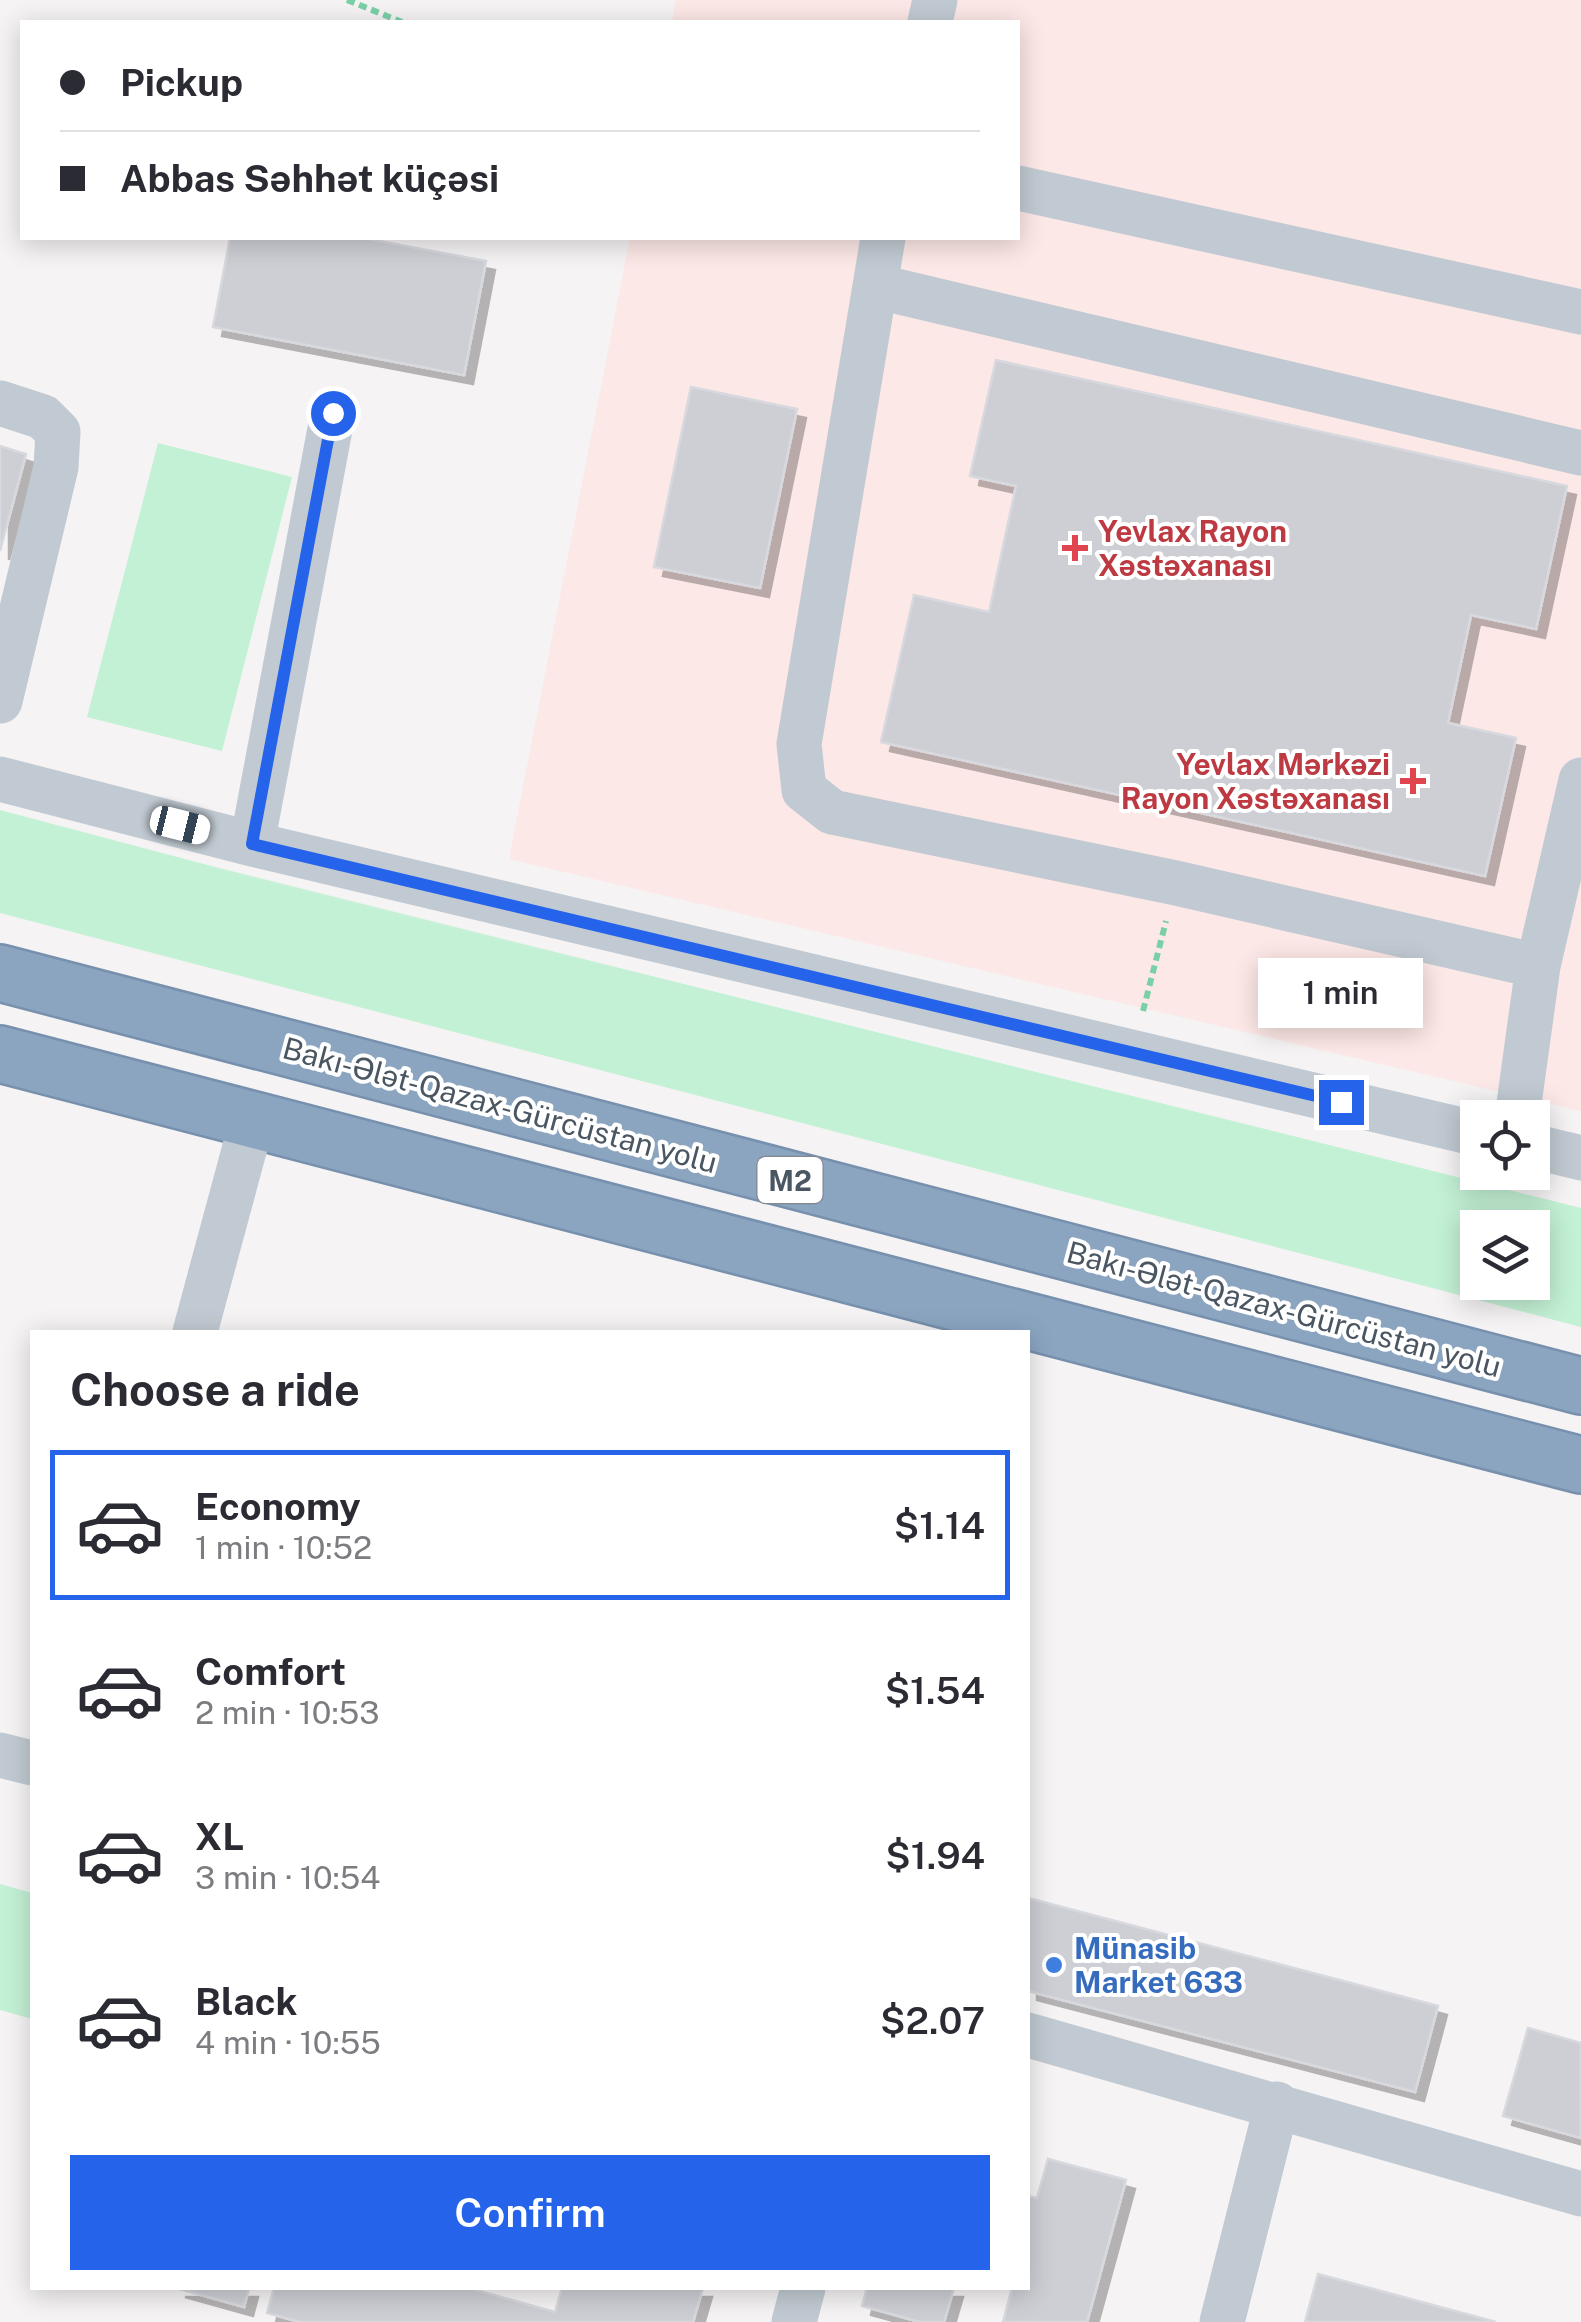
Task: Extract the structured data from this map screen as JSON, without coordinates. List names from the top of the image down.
{
  "streets": {
    "highway": ["Bakı-Ələt-Qazax-Gürcüstan yolu", "M2"]
  },
  "places": {
    "health": ["Yevlax Rayon Xəstəxanası", "Yevlax Mərkəzi Rayon Xəstəxanası"],
    "other": ["Münasib Market 633"]
  },
  "page": {
    "banner": ["Pickup", "Abbas Səhhət küçəsi"],
    "bubble": "1 min",
    "heading": "Choose a ride",
    "list": [
      {
        "name": "Economy",
        "note": "1 min · 10:52",
        "value": "$1.14"
      },
      {
        "name": "Comfort",
        "note": "2 min · 10:53",
        "value": "$1.54"
      },
      {
        "name": "XL",
        "note": "3 min · 10:54",
        "value": "$1.94"
      },
      {
        "name": "Black",
        "note": "4 min · 10:55",
        "value": "$2.07"
      }
    ],
    "buttons": "Confirm"
  }
}
